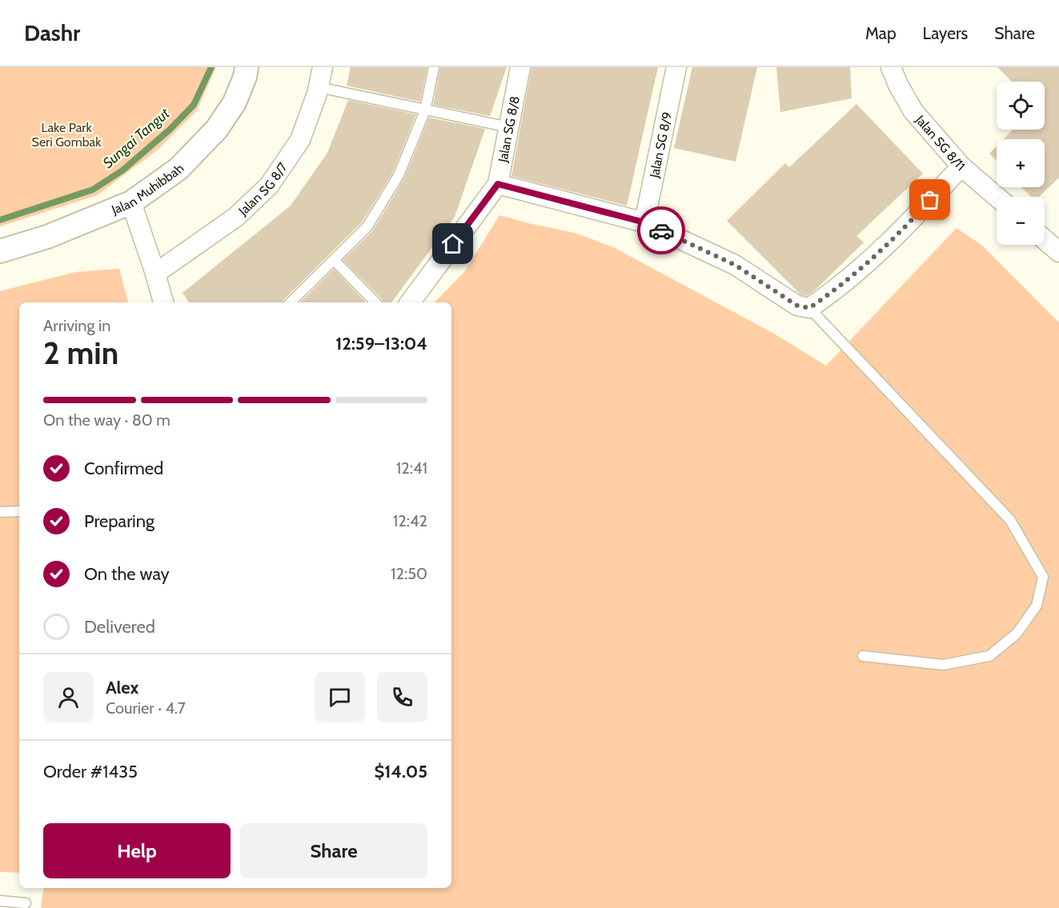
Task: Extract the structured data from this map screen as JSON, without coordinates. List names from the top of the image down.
{
  "streets": {
    "street": [
      "Jalan SG 8/8",
      "Jalan SG 8/11",
      "Jalan SG 8/9",
      "Jalan Muhibbah",
      "Jalan SG 8/7"
    ]
  },
  "water": ["Sungai Tangut"],
  "parks": ["Lake Park Seri Gombak"],
  "page": {
    "header": "Dashr",
    "nav": ["Map", "Layers", "Share"],
    "map_buttons": ["+", "−"],
    "heading": ["2 min", "Arriving in", "12:59–13:04"],
    "panel": [
      "Alex",
      "Courier · 4.7",
      "Order #1435",
      "$14.05"
    ],
    "bar": "On the way · 80 m",
    "list": [
      ["Confirmed", "12:41"],
      ["Preparing", "12:42"],
      ["On the way", "12:50"],
      "Delivered"
    ],
    "buttons": ["Help", "Share"]
  }
}
